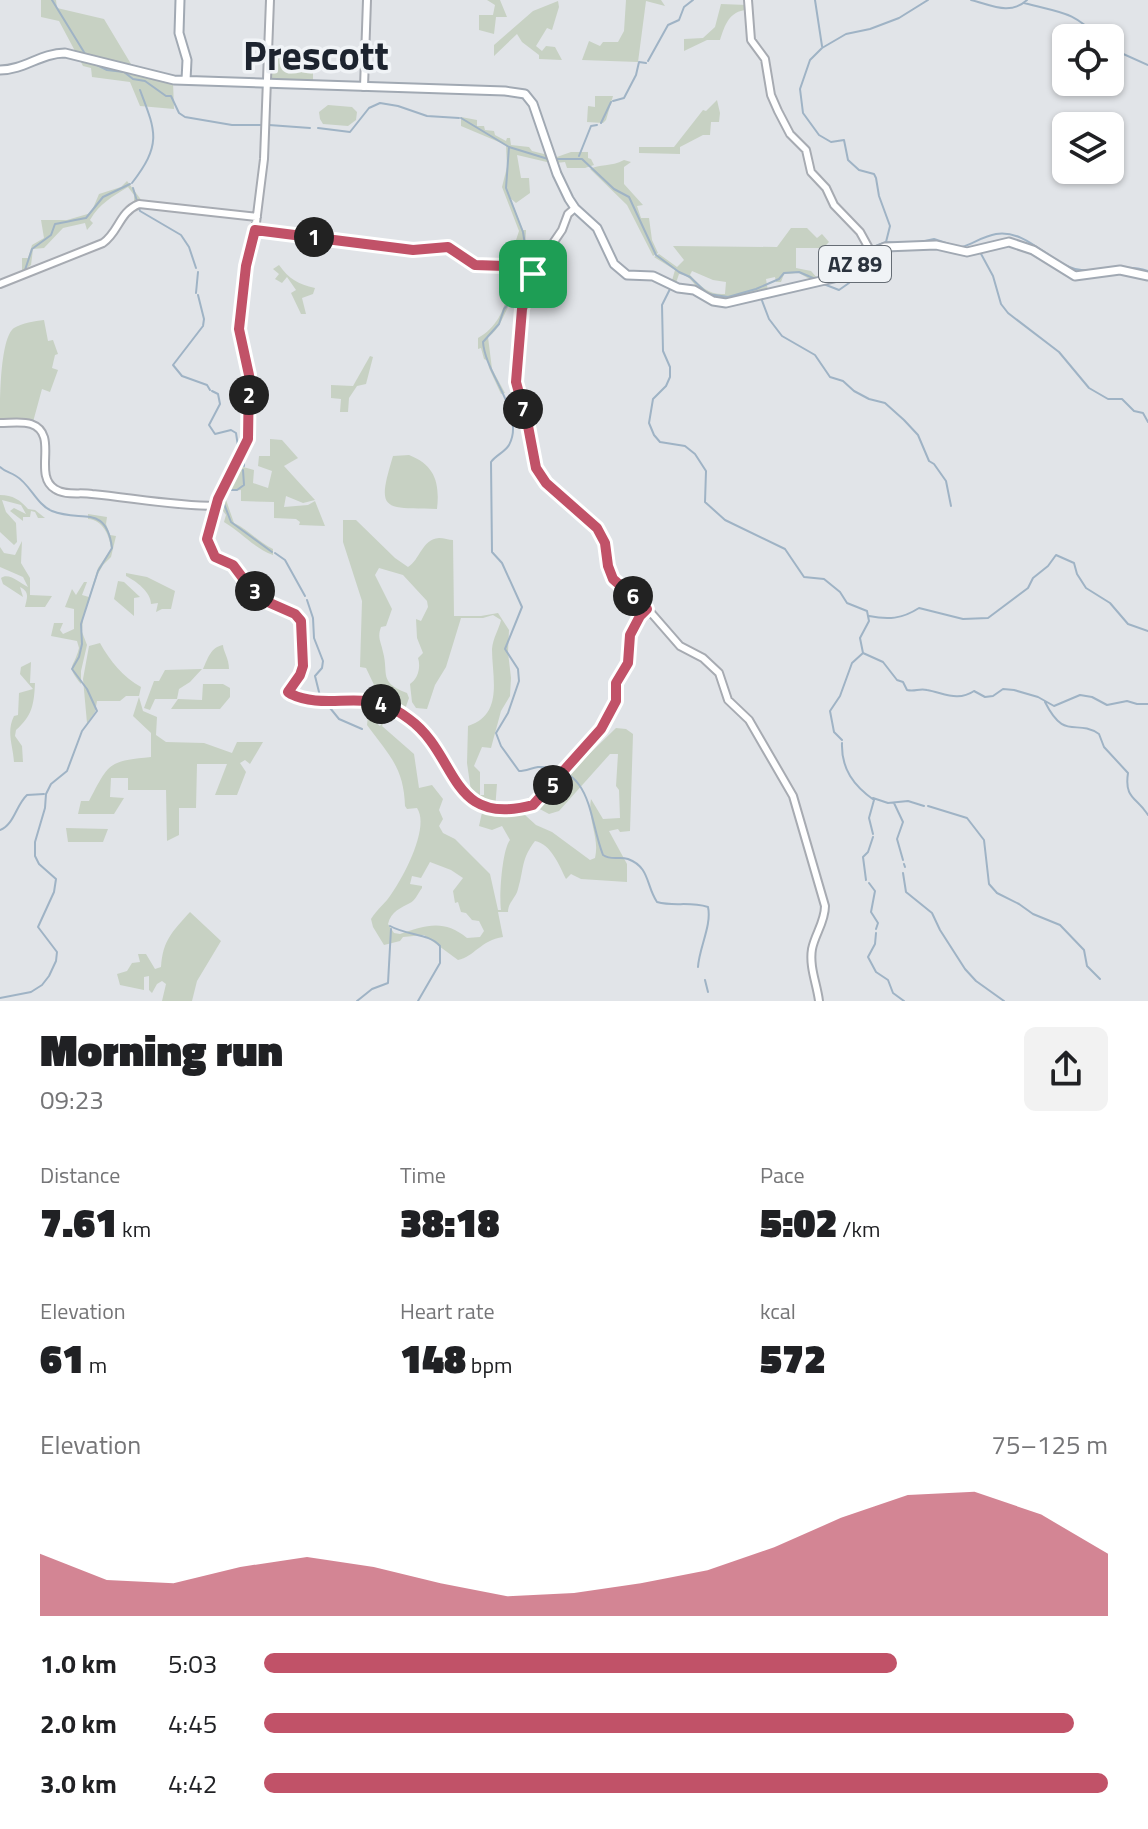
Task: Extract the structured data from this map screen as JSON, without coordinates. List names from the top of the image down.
{
  "streets": {
    "main road": ["AZ 89"]
  },
  "districts": ["Prescott"],
  "page": {
    "pins": [
      "1",
      "2",
      "7",
      "3",
      "6",
      "4",
      "5"
    ],
    "heading": ["Morning run", "09:23"],
    "stats": [
      ["Distance", "7.61 km"],
      ["Time", "38:18"],
      ["Pace", "5:02 /km"],
      ["Elevation", "61 m"],
      ["Heart rate", "148 bpm"],
      ["kcal", "572"]
    ],
    "chart": ["Elevation", "75–125 m"],
    "list": [
      {
        "name": "1.0 km",
        "note": "5:03"
      },
      {
        "name": "2.0 km",
        "note": "4:45"
      },
      {
        "name": "3.0 km",
        "note": "4:42"
      }
    ]
  }
}
